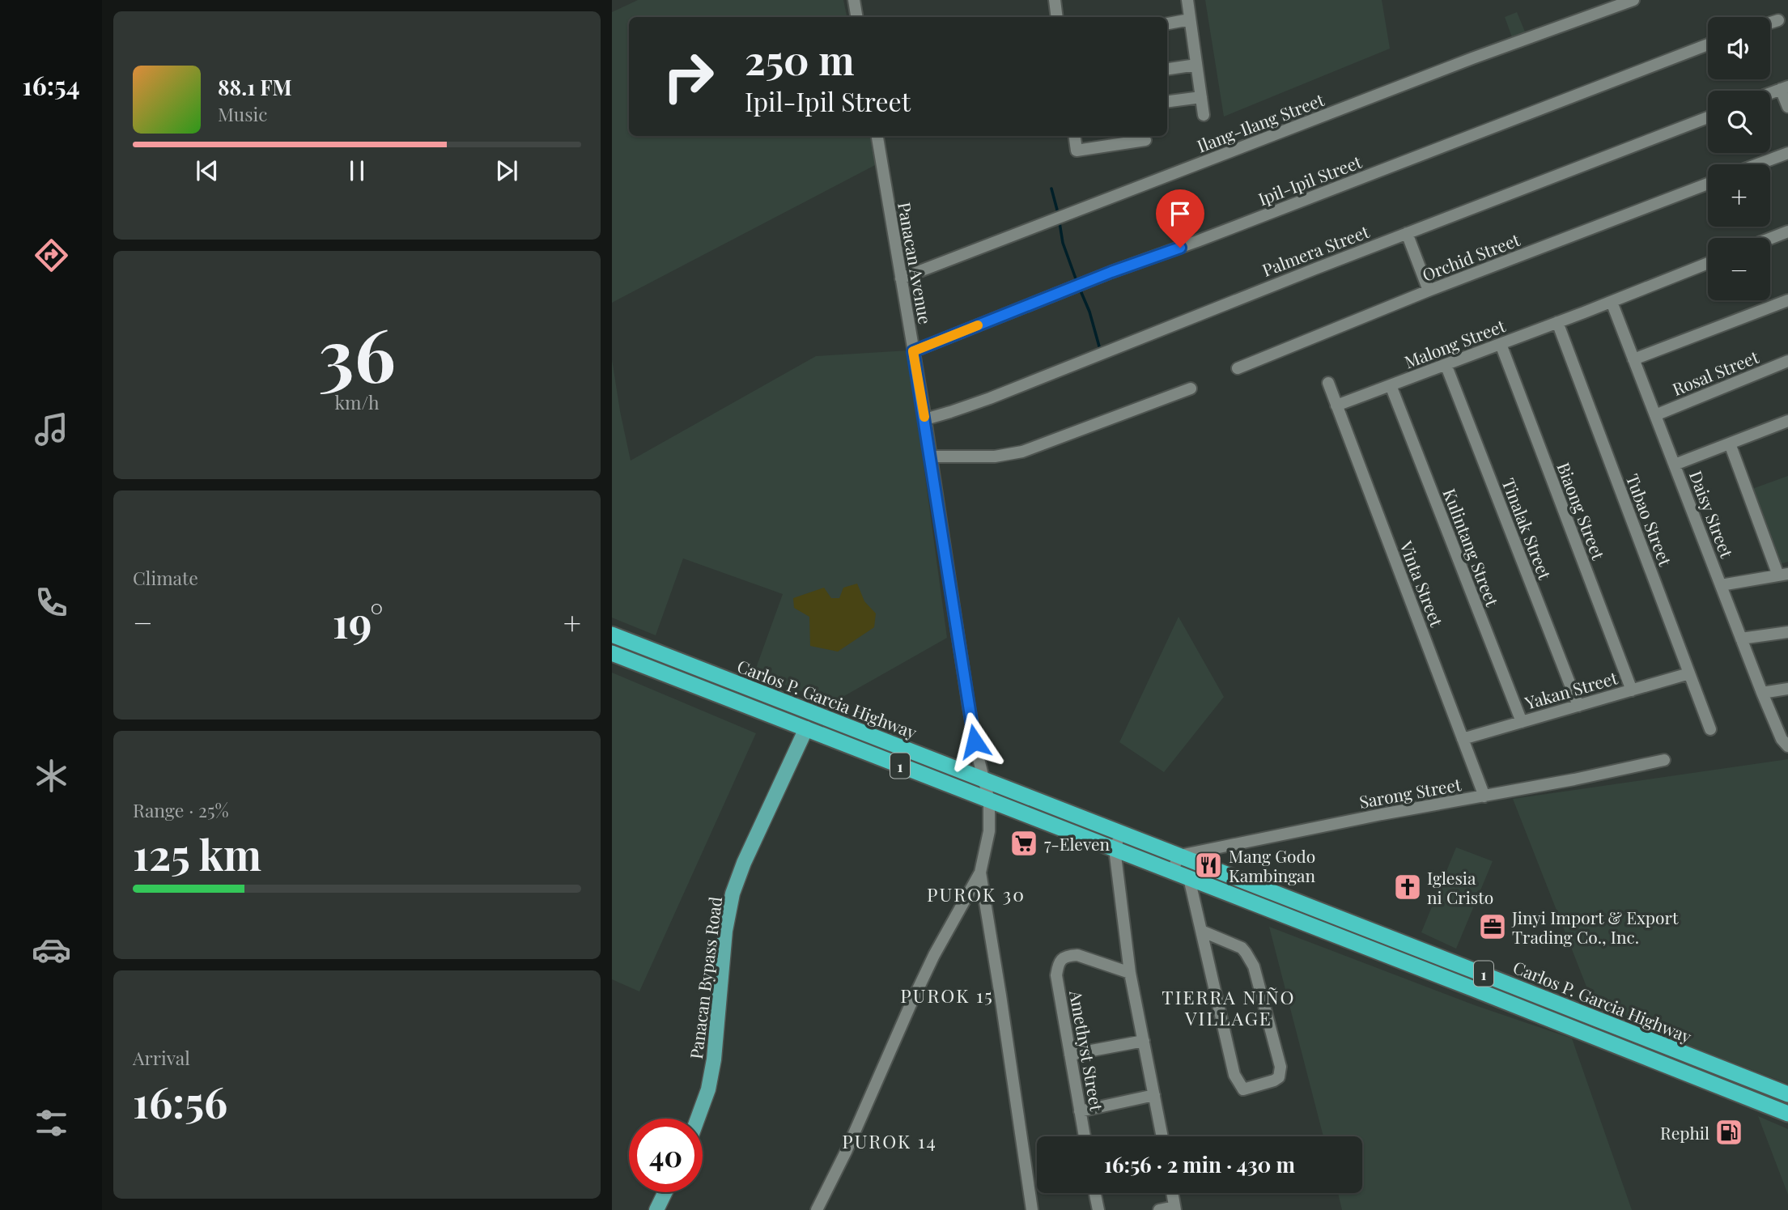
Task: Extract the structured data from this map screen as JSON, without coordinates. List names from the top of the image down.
{
  "streets": {
    "highway": ["Carlos P. Garcia Highway", "1"],
    "main road": ["Panacan Bypass Road"],
    "street": [
      "Ilang-Ilang Street",
      "Ipil-Ipil Street",
      "Palmera Street",
      "Orchid Street",
      "Panacan Avenue",
      "Malong Street",
      "Rosal Street",
      "Biaong Street",
      "Daisy Street",
      "Tubao Street",
      "Tinalak Street",
      "Kulintang Street",
      "Vinta Street",
      "Yakan Street",
      "Sarong Street",
      "Amethyst Street"
    ]
  },
  "crossings": [
    ["Ilang-Ilang Street", "Panacan Avenue"],
    ["Ipil-Ipil Street", "Panacan Avenue"],
    ["Palmera Street", "Panacan Avenue"],
    ["Panacan Avenue", "Carlos P. Garcia Highway"],
    ["Malong Street", "Biaong Street"],
    ["Malong Street", "Daisy Street"],
    ["Malong Street", "Tubao Street"],
    ["Malong Street", "Tinalak Street"],
    ["Malong Street", "Kulintang Street"],
    ["Malong Street", "Vinta Street"],
    ["Rosal Street", "Daisy Street"],
    ["Biaong Street", "Yakan Street"],
    ["Tubao Street", "Yakan Street"],
    ["Tinalak Street", "Yakan Street"],
    ["Kulintang Street", "Yakan Street"],
    ["Vinta Street", "Yakan Street"],
    ["Vinta Street", "Sarong Street"],
    ["Carlos P. Garcia Highway", "Sarong Street"],
    ["Carlos P. Garcia Highway", "Panacan Bypass Road"]
  ],
  "districts": [
    "PUROK 30",
    "PUROK 15",
    "TIERRA NIÑO VILLAGE",
    "PUROK 14"
  ],
  "places": {
    "supermarket": ["7-Eleven"],
    "restaurant": ["Mang Godo Kambingan"],
    "church": ["Iglesia ni Cristo"],
    "office": ["Jinyi Import & Export Trading Co., Inc."],
    "fuel station": ["Rephil"]
  },
  "page": {
    "tabs": "16:54",
    "map_buttons": ["+", "−"],
    "turn": ["250 m", "Ipil-Ipil Street"],
    "song": ["88.1 FM", "Music"],
    "tile": [
      ["36", "km/h"],
      "Climate",
      ["Range · 25%", "125 km"],
      ["Arrival", "16:56"]
    ],
    "heat": ["−", "19°", "+"],
    "limit": "40",
    "trip": "16:56 · 2 min · 430 m"
  }
}
